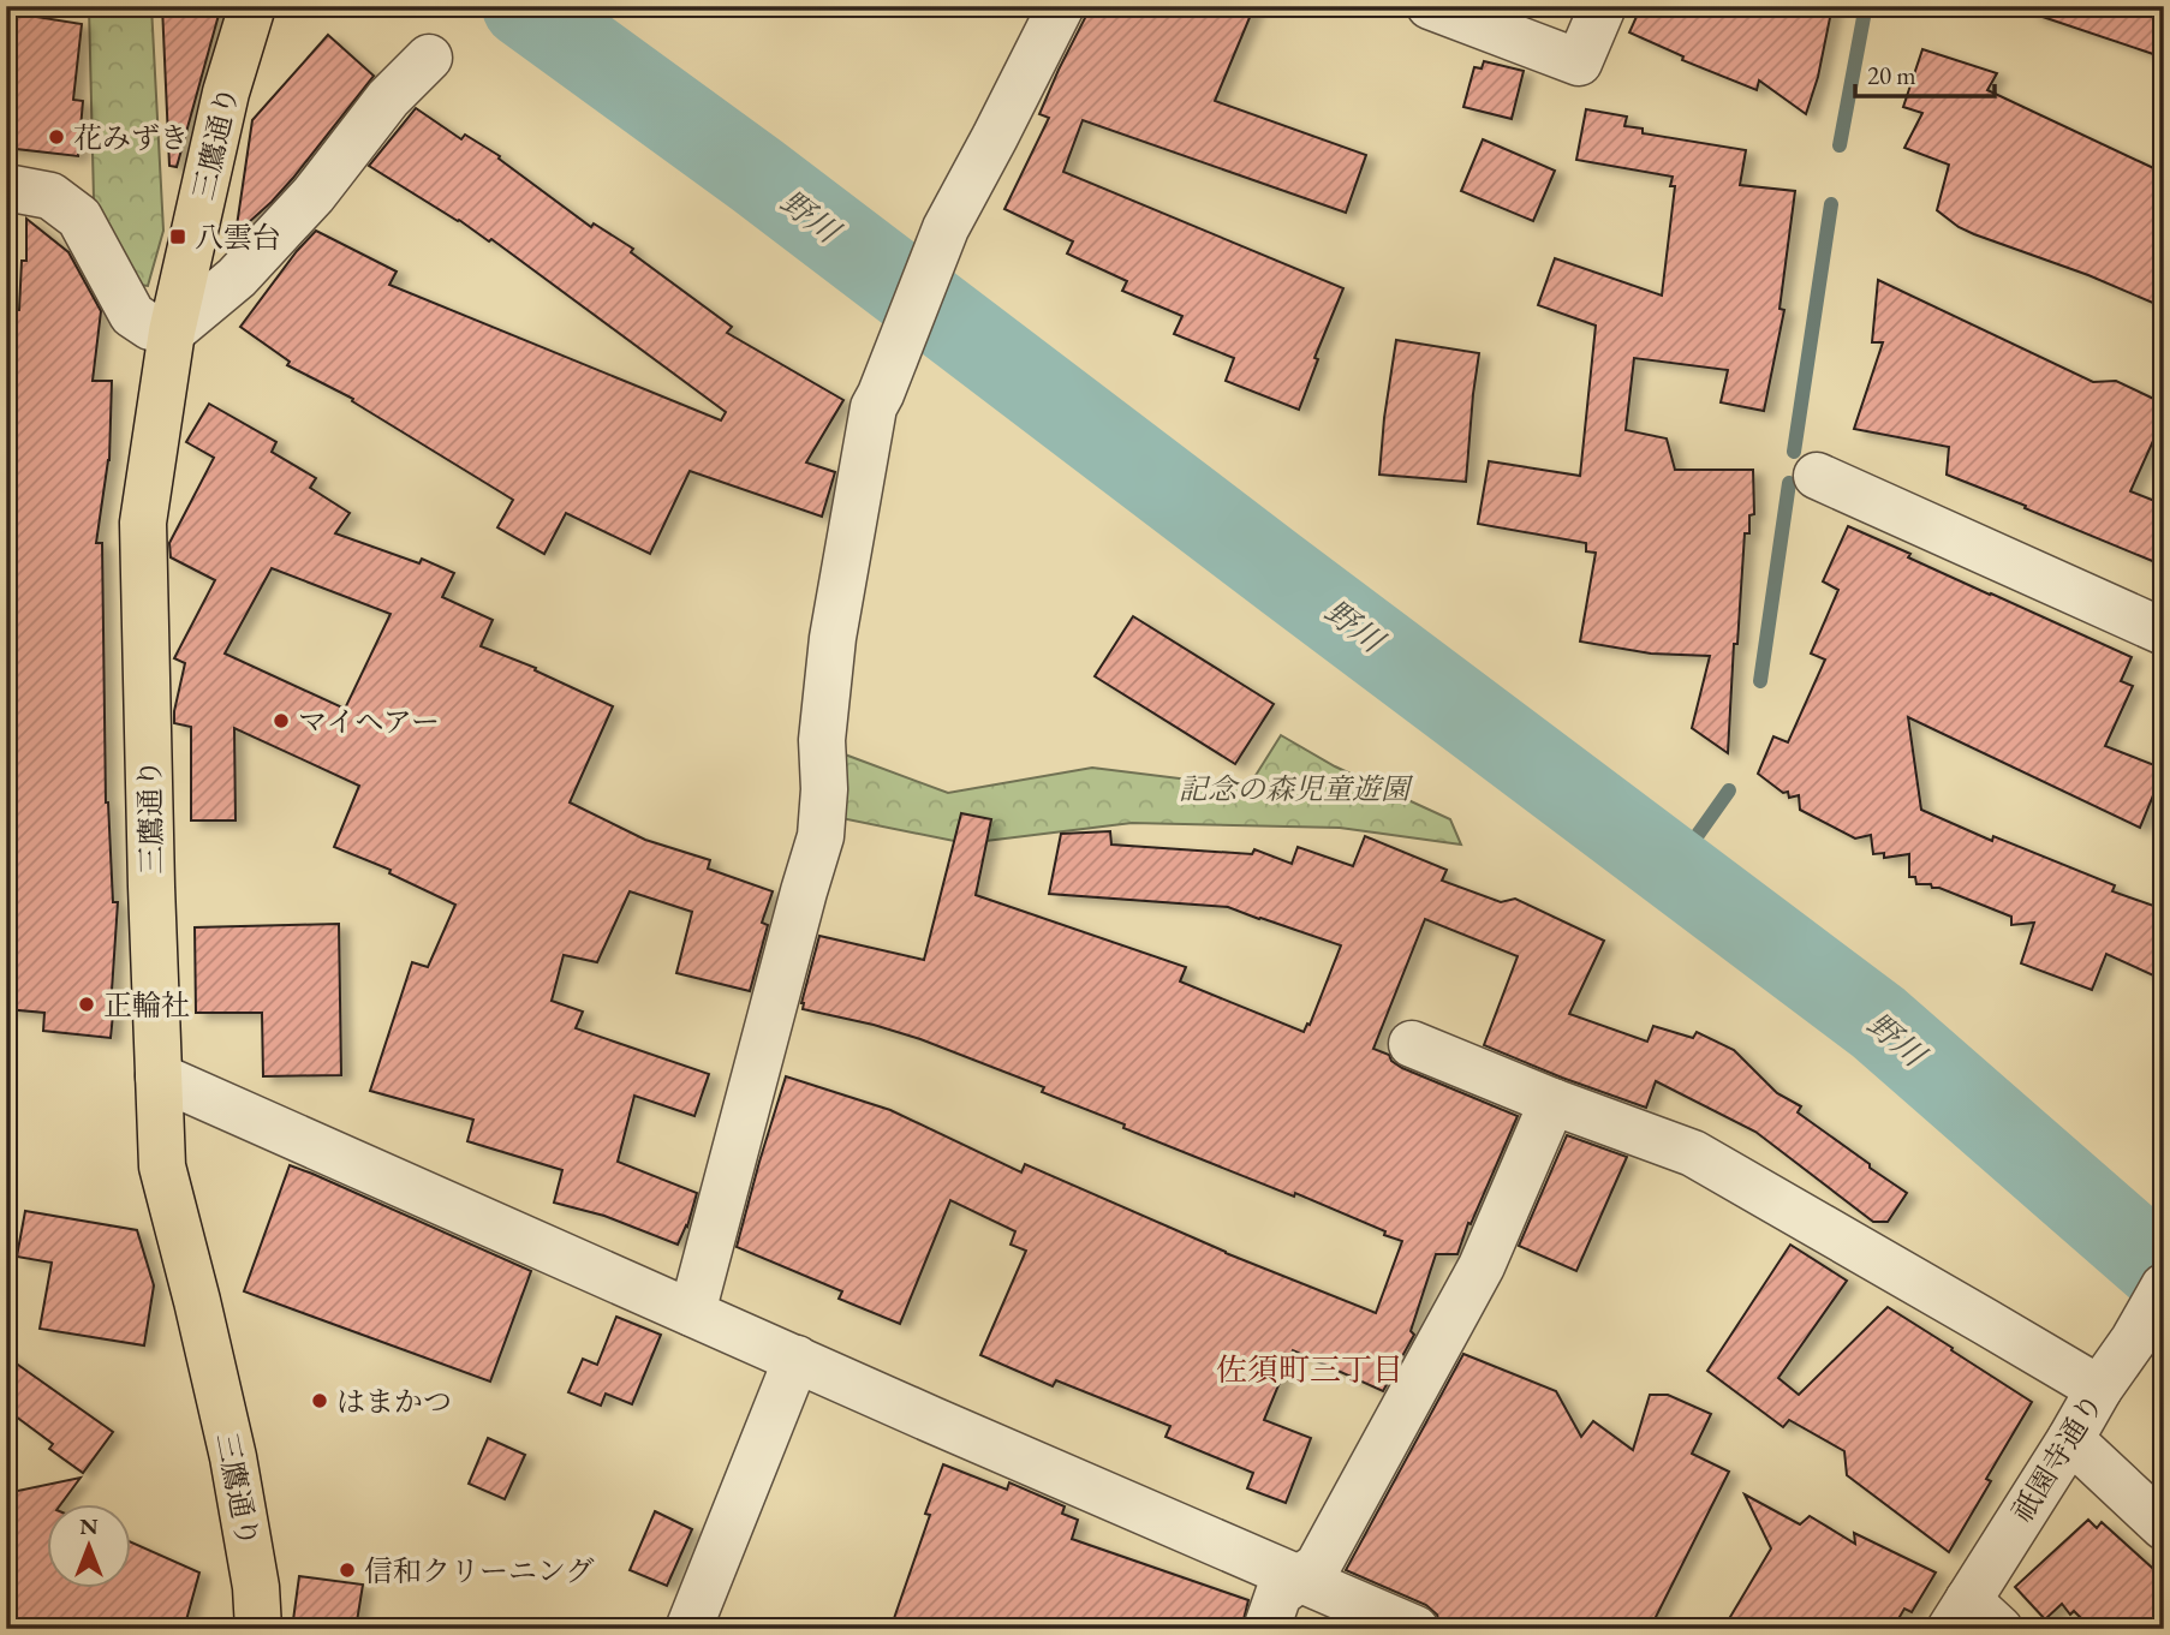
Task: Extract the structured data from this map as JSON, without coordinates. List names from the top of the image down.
{
  "streets": {
    "main road": ["三鷹通り"],
    "street": ["祇園寺通り"]
  },
  "districts": ["佐須町三丁目"],
  "water": ["野川"],
  "parks": ["記念の森児童遊園"],
  "places": {
    "other": [
      "花みずき",
      "マイヘアー",
      "正輪社",
      "はまかつ",
      "信和クリーニング"
    ],
    "transit": ["八雲台"]
  },
  "scale_bar": "20 m",
  "north": "top"
}
